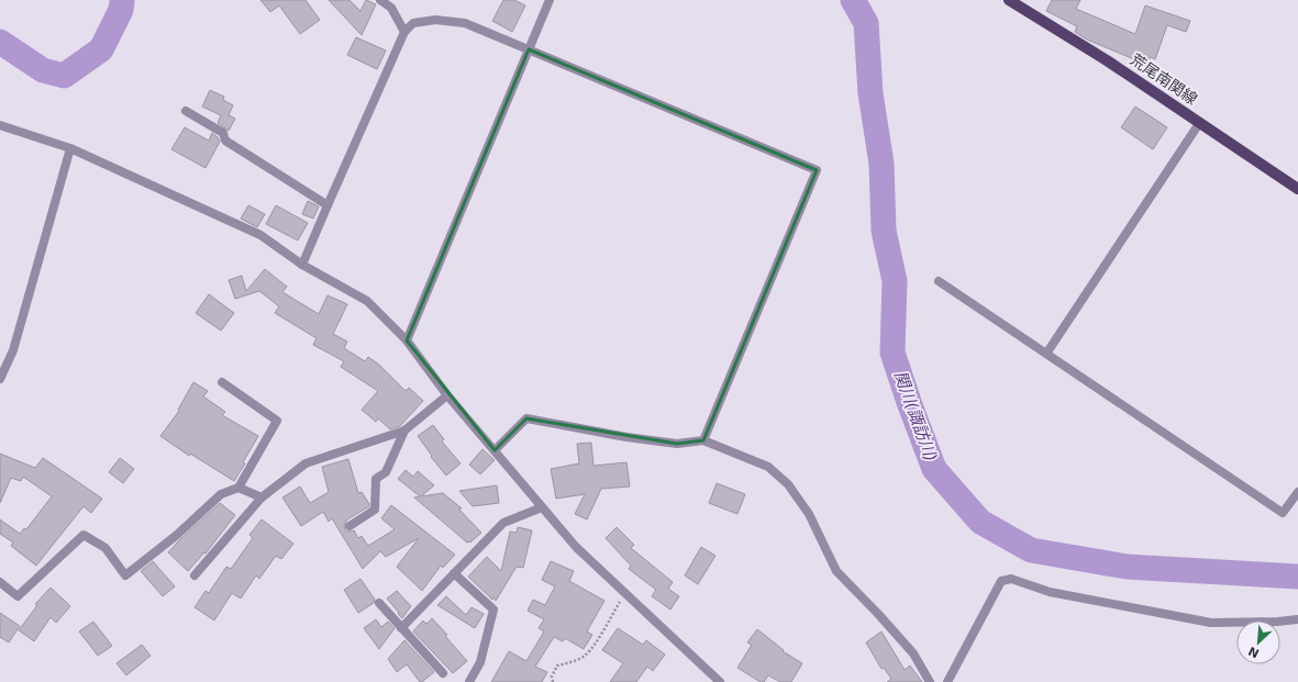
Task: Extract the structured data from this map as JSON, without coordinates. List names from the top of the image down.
{
  "streets": {
    "main road": ["荒尾南関線"]
  },
  "water": ["関川(諏訪川)"],
  "north": "bottom left"
}
